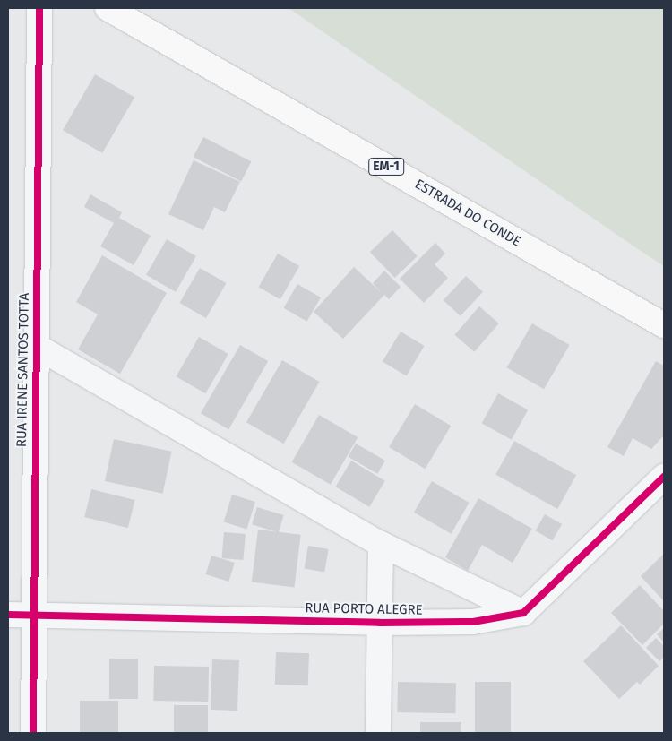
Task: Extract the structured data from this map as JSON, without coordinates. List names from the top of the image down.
{
  "streets": {
    "main road": ["EM-1", "ESTRADA DO CONDE"],
    "street": ["RUA IRENE SANTOS TOTTA", "RUA PORTO ALEGRE"]
  },
  "crossings": [
    ["RUA IRENE SANTOS TOTTA", "RUA PORTO ALEGRE"]
  ]
}
